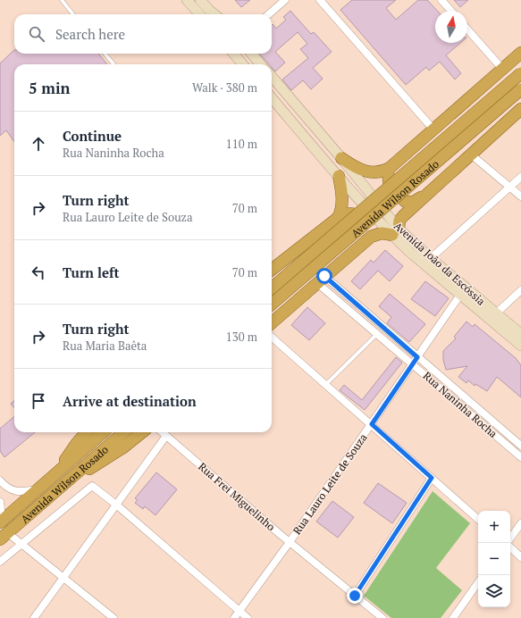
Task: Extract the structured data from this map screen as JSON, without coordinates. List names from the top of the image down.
{
  "streets": {
    "highway": ["Avenida Wilson Rosado"],
    "main road": ["Avenida João da Escóssia"],
    "street": ["Rua Naninha Rocha", "Rua Lauro Leite de Souza", "Rua Frei Miguelinho"]
  },
  "crossings": [
    ["Avenida João da Escóssia", "Rua Lauro Leite de Souza"],
    ["Rua Naninha Rocha", "Rua Lauro Leite de Souza"],
    ["Rua Lauro Leite de Souza", "Rua Frei Miguelinho"]
  ],
  "north": "top",
  "page": {
    "search": "Search here",
    "heading": ["5 min", "Walk · 380 m"],
    "list": [
      ["Continue", "Rua Naninha Rocha", "110 m"],
      ["Turn right", "Rua Lauro Leite de Souza", "70 m"],
      ["Turn left", "70 m"],
      ["Turn right", "Rua Maria Baêta", "130 m"],
      "Arrive at destination"
    ],
    "map_buttons": ["+", "−"]
  }
}
